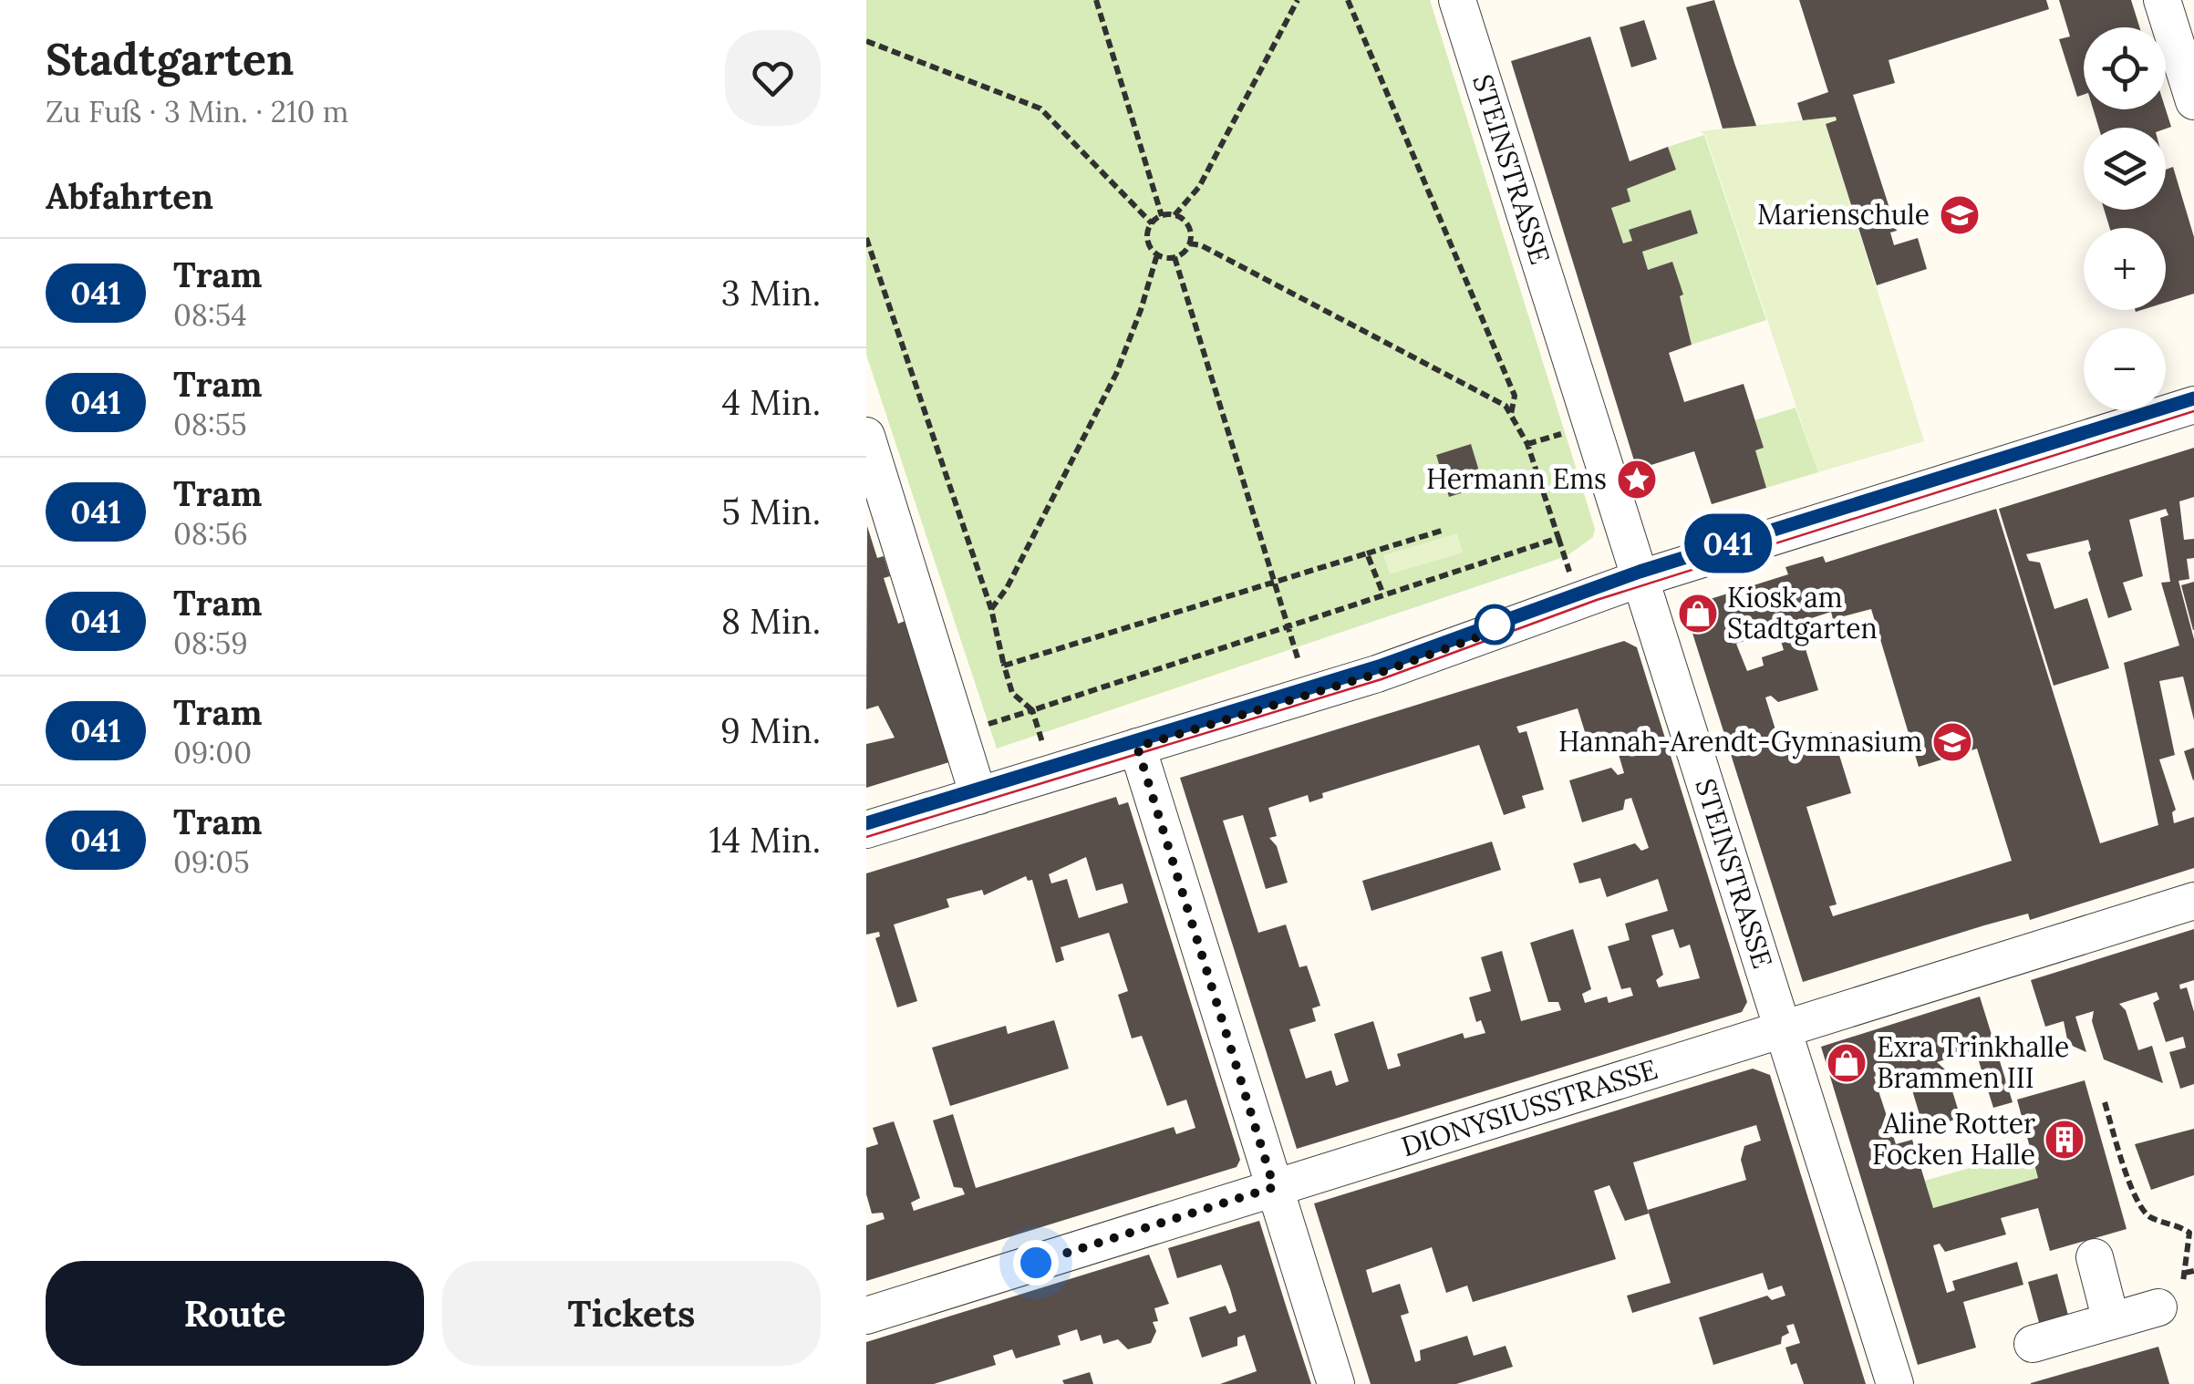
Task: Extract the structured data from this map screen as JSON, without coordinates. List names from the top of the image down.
{
  "streets": {
    "street": ["STEINSTRASSE", "DIONYSIUSSTRASSE"]
  },
  "crossings": [
    ["STEINSTRASSE", "DIONYSIUSSTRASSE"]
  ],
  "places": {
    "school or university": ["Marienschule", "Hannah-Arendt-Gymnasium"],
    "place": ["Hermann Ems"],
    "shop": ["Kiosk am Stadtgarten", "Exra Trinkhalle Brammen III"],
    "building": ["Aline Rotter Focken Halle"]
  },
  "lines": ["tram line 041"],
  "page": {
    "heading": [
      ["Stadtgarten", "Zu Fuß · 3 Min. · 210 m"],
      "Abfahrten"
    ],
    "on_map": "041",
    "map_buttons": ["+", "−"],
    "list": [
      {
        "mark": "041",
        "name": "Tram",
        "note": "08:54",
        "value": "3 Min."
      },
      {
        "mark": "041",
        "name": "Tram",
        "note": "08:55",
        "value": "4 Min."
      },
      {
        "mark": "041",
        "name": "Tram",
        "note": "08:56",
        "value": "5 Min."
      },
      {
        "mark": "041",
        "name": "Tram",
        "note": "08:59",
        "value": "8 Min."
      },
      {
        "mark": "041",
        "name": "Tram",
        "note": "09:00",
        "value": "9 Min."
      },
      {
        "mark": "041",
        "name": "Tram",
        "note": "09:05",
        "value": "14 Min."
      }
    ],
    "buttons": ["Route", "Tickets"]
  }
}
